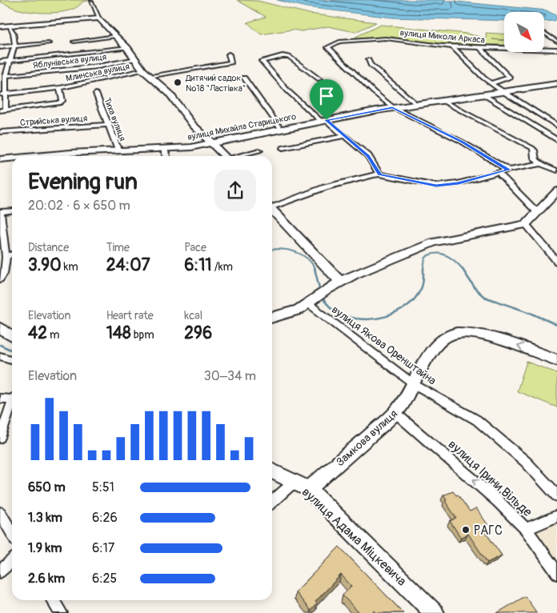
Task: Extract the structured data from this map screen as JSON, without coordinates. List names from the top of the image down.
{
  "streets": {
    "street": [
      "вулиця Миколи Аркаса",
      "Яблунівська вулиця",
      "Млинська вулиця",
      "Тиха вулиця",
      "Стрийська вулиця",
      "вулиця Михайла Старицького",
      "вулиця Якова Оренштайна",
      "Замкова вулиця",
      "вулиця Ірини Вільде",
      "вулиця Адама Міцкевича"
    ]
  },
  "crossings": [
    ["вулиця Миколи Аркаса", "вулиця Михайла Старицького"],
    ["Тиха вулиця", "Стрийська вулиця"],
    ["Тиха вулиця", "вулиця Михайла Старицького"],
    ["вулиця Якова Оренштайна", "Замкова вулиця"],
    ["Замкова вулиця", "вулиця Ірини Вільде"],
    ["Замкова вулиця", "вулиця Адама Міцкевича"]
  ],
  "one_way": ["вулиця Ірини Вільде"],
  "places": ["Дитячий садок №18 \"Ластівка\"", "РАГС"],
  "north": "bottom right",
  "page": {
    "heading": ["Evening run", "20:02 · 6 × 650 m"],
    "stats": [
      ["Distance", "3.90 km"],
      ["Time", "24:07"],
      ["Pace", "6:11 /km"],
      ["Elevation", "42 m"],
      ["Heart rate", "148 bpm"],
      ["kcal", "296"]
    ],
    "chart": ["Elevation", "30–34 m"],
    "list": [
      {
        "name": "650 m",
        "note": "5:51"
      },
      {
        "name": "1.3 km",
        "note": "6:26"
      },
      {
        "name": "1.9 km",
        "note": "6:17"
      },
      {
        "name": "2.6 km",
        "note": "6:25"
      }
    ]
  }
}
